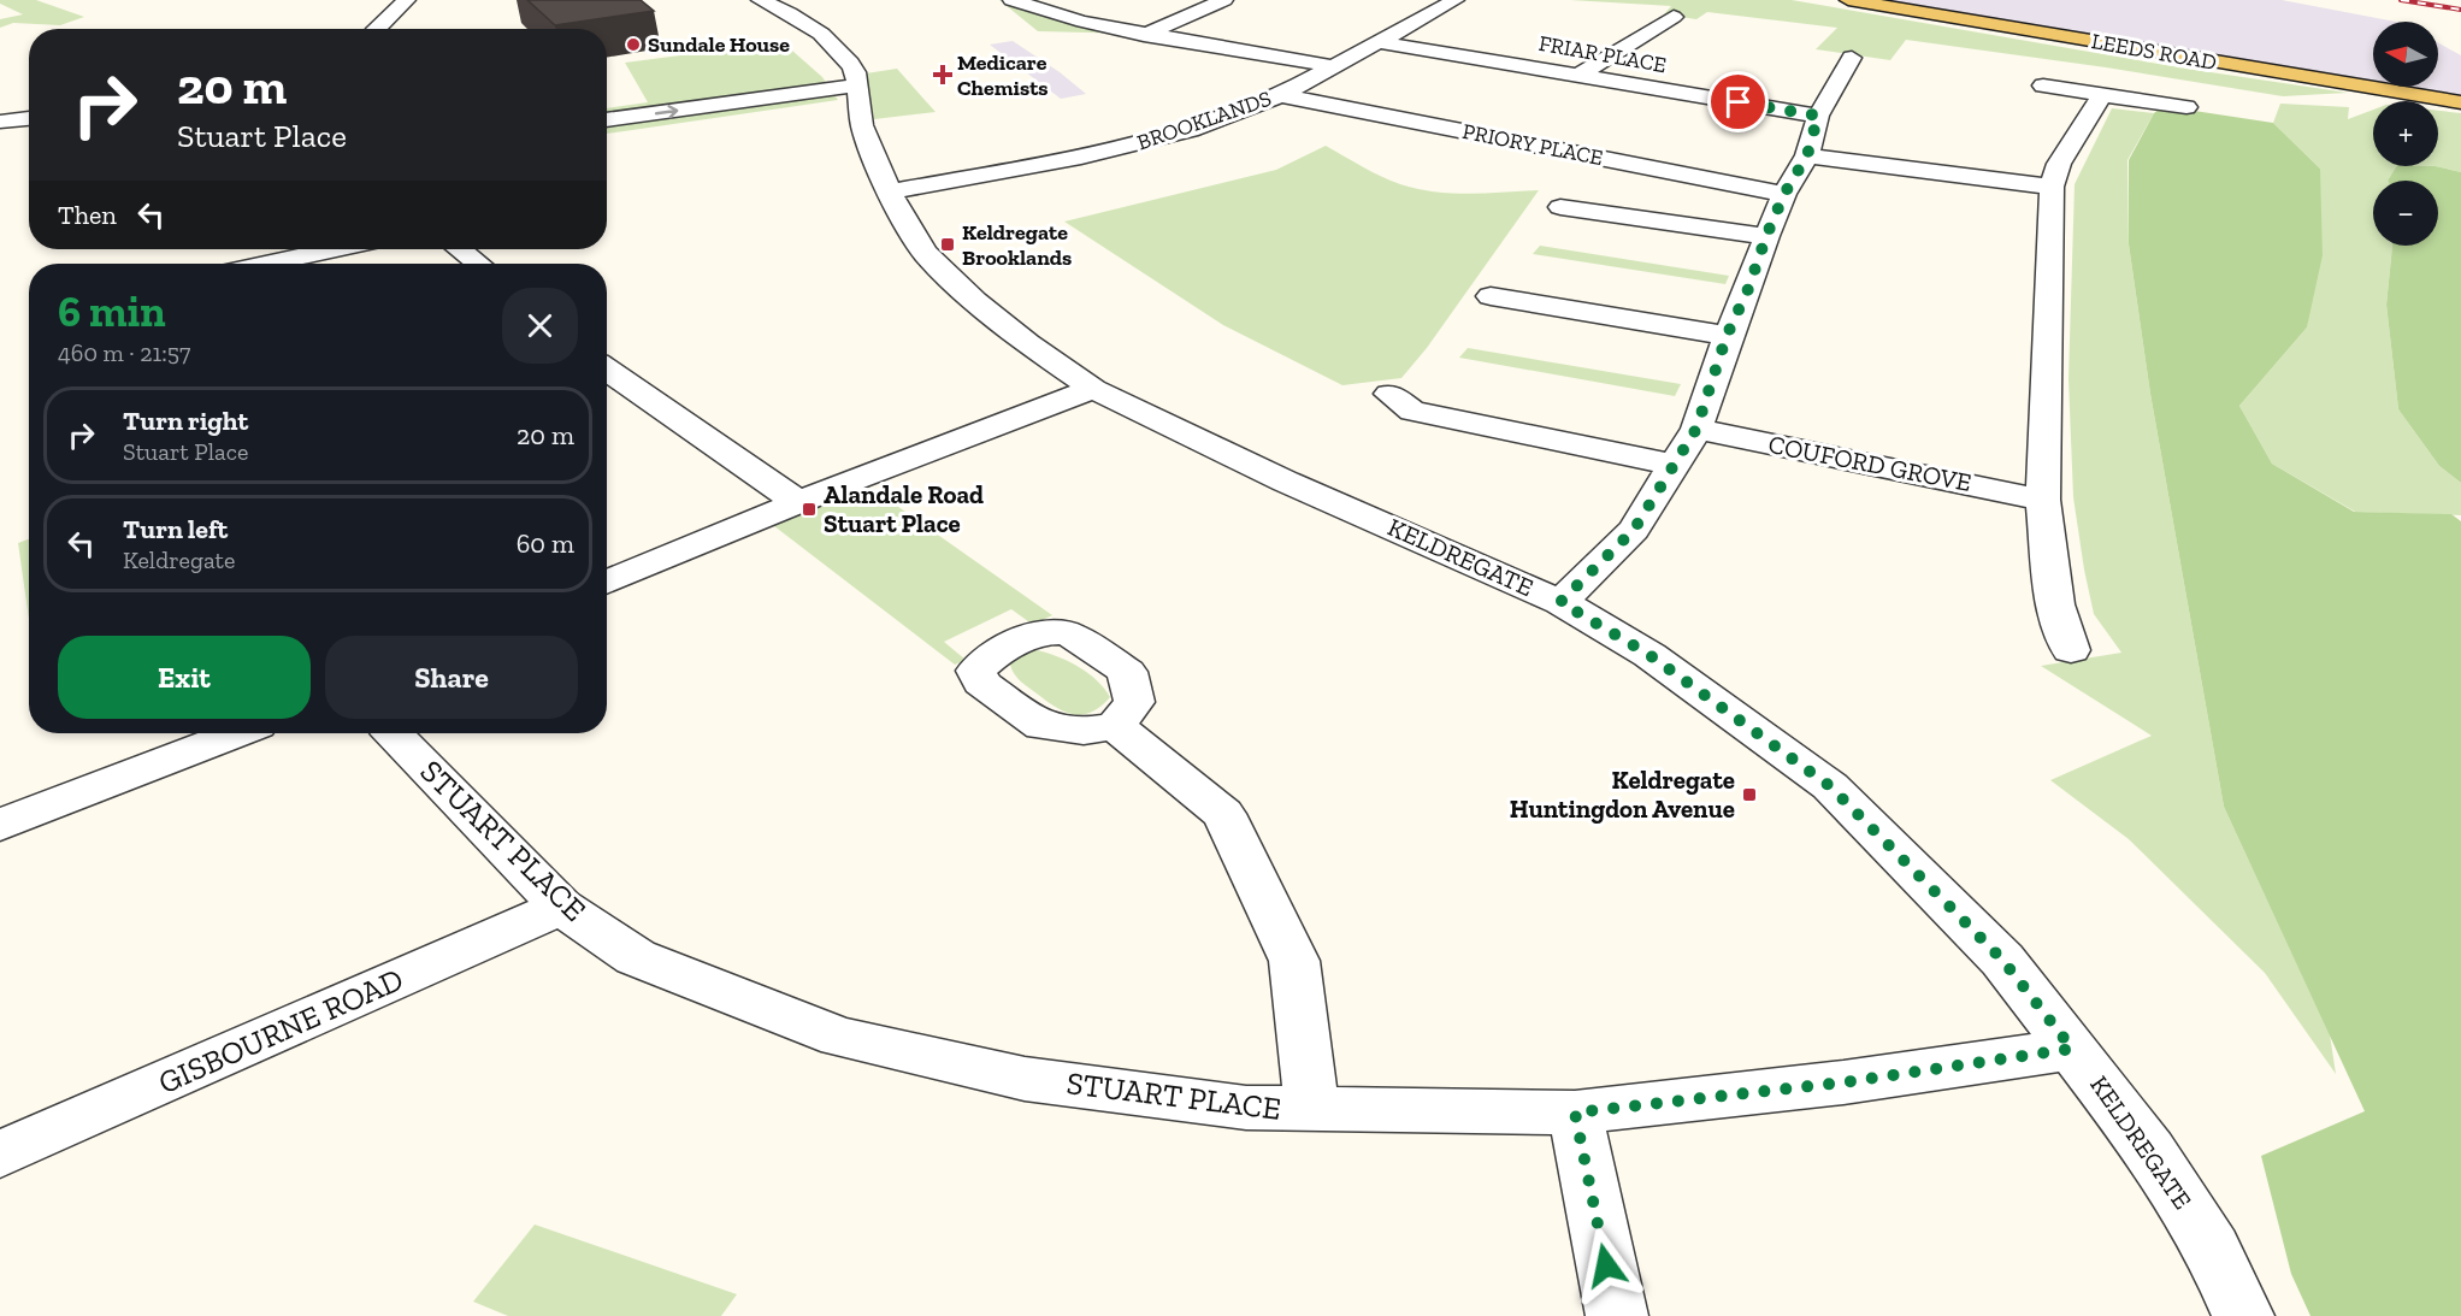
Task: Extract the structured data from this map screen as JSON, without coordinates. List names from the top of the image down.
{
  "streets": {
    "main road": ["LEEDS ROAD"],
    "street": [
      "FRIAR PLACE",
      "BROOKLANDS",
      "PRIORY PLACE",
      "COUFORD GROVE",
      "KELDREGATE",
      "STUART PLACE",
      "GISBOURNE ROAD"
    ]
  },
  "crossings": [
    ["FRIAR PLACE", "BROOKLANDS"],
    ["BROOKLANDS", "PRIORY PLACE"],
    ["BROOKLANDS", "KELDREGATE"],
    ["KELDREGATE", "STUART PLACE"],
    ["STUART PLACE", "GISBOURNE ROAD"]
  ],
  "places": {
    "other": ["Sundale House"],
    "health": ["Medicare Chemists"],
    "transit": ["Keldregate Brooklands", "Alandale Road Stuart Place", "Keldregate Huntingdon Avenue"]
  },
  "north": "left",
  "page": {
    "map_buttons": ["+", "−"],
    "turn": ["20 m", "Stuart Place"],
    "then": "Then",
    "heading": ["6 min", "460 m · 21:57"],
    "list": [
      {
        "name": "Turn right",
        "note": "Stuart Place",
        "value": "20 m"
      },
      {
        "name": "Turn left",
        "note": "Keldregate",
        "value": "60 m"
      }
    ],
    "buttons": ["Exit", "Share"]
  }
}
